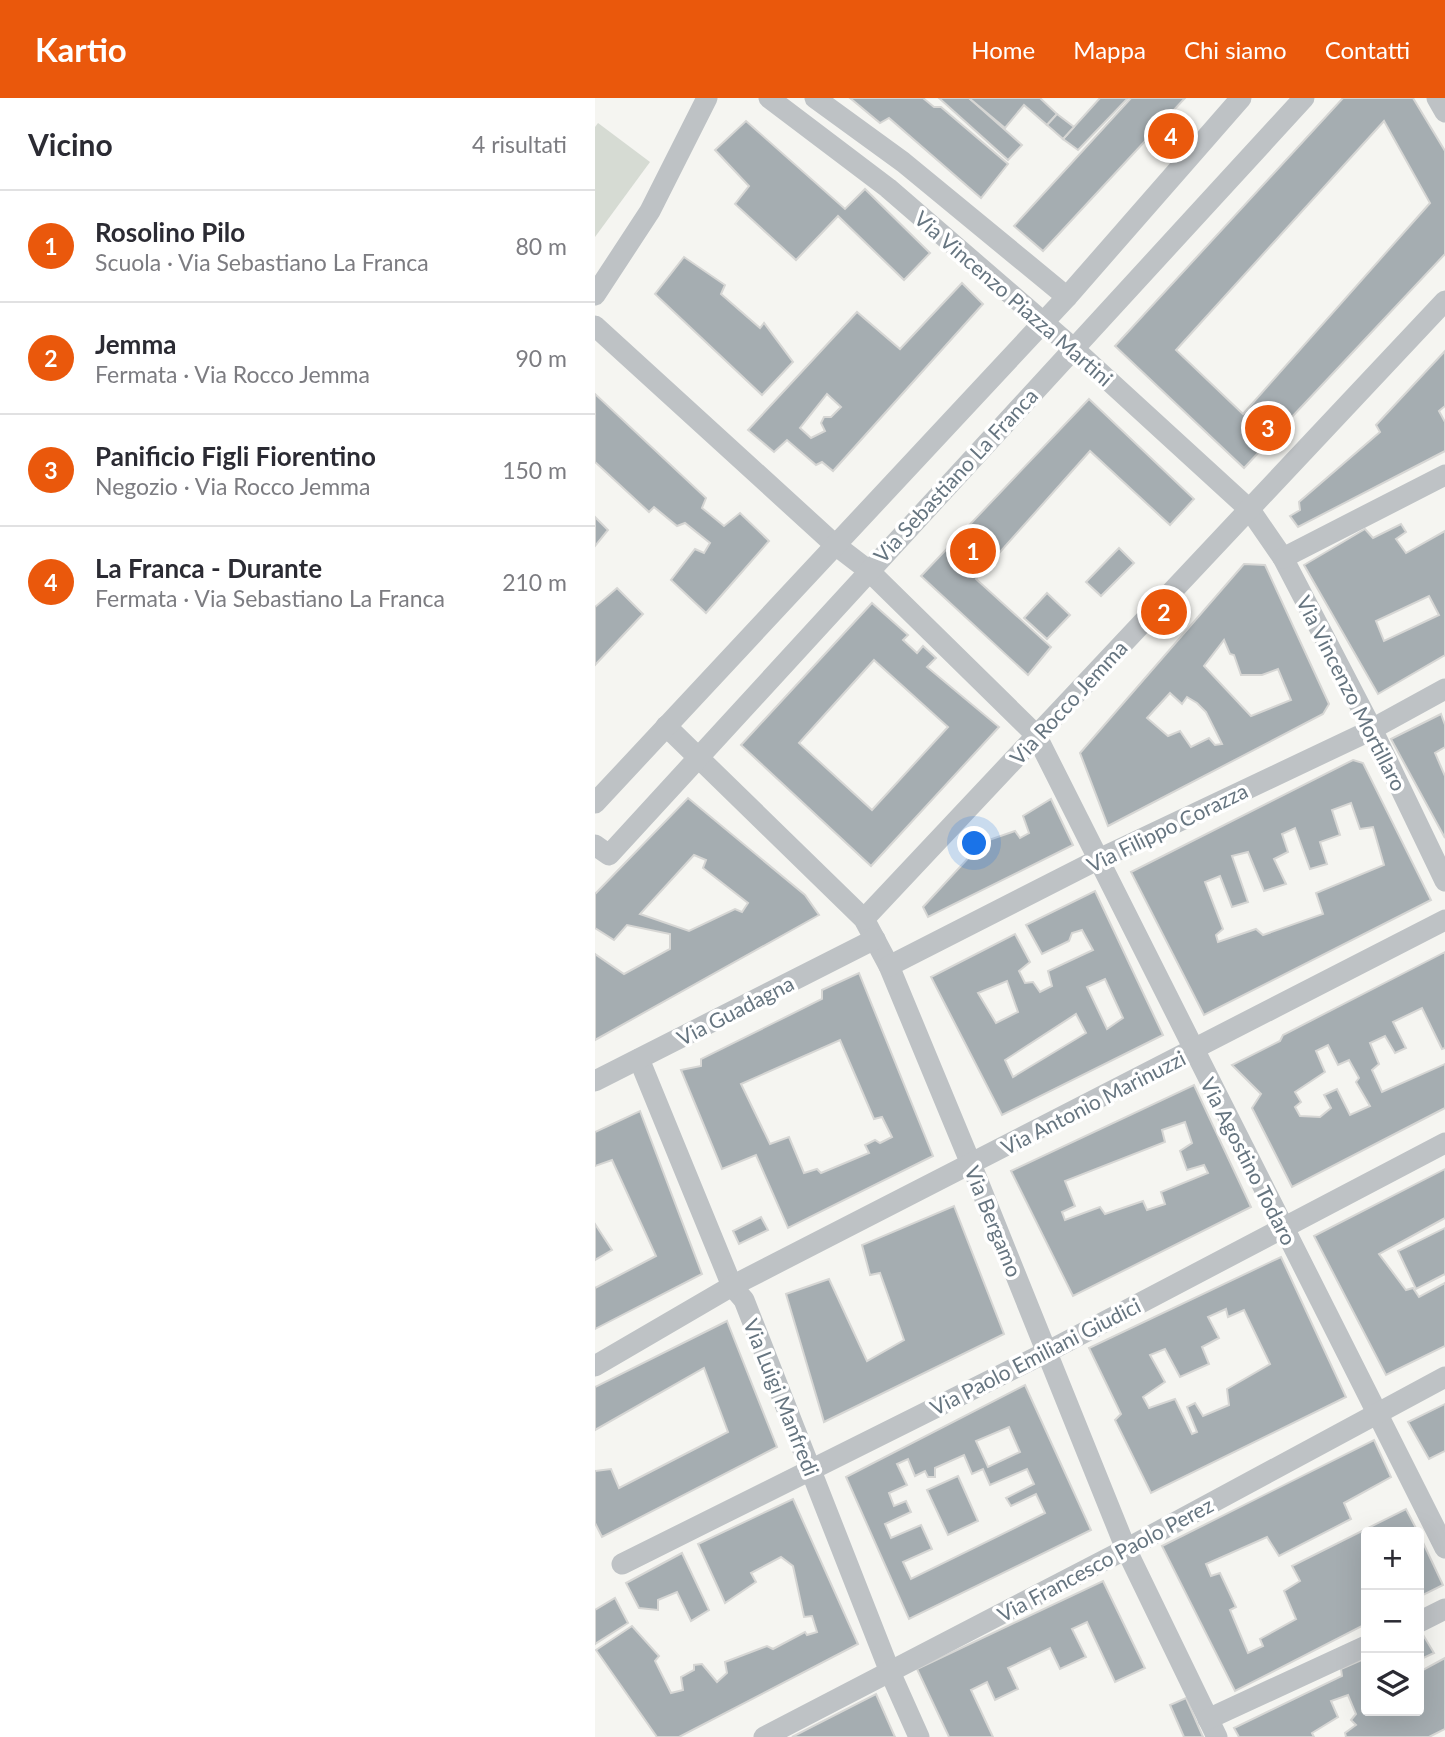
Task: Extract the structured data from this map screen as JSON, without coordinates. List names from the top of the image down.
{
  "streets": {
    "street": [
      "Via Vincenzo Piazza Martini",
      "Via Sebastiano La Franca",
      "Via Vincenzo Mortillaro",
      "Via Rocco Jemma",
      "Via Filippo Corazza",
      "Via Guadagna",
      "Via Antonio Marinuzzi",
      "Via Agostino Todaro",
      "Via Bergamo",
      "Via Paolo Emiliani Giudici",
      "Via Luigi Manfredi",
      "Via Francesco Paolo Perez"
    ]
  },
  "crossings": [
    ["Via Vincenzo Piazza Martini", "Via Sebastiano La Franca"],
    ["Via Vincenzo Piazza Martini", "Via Vincenzo Mortillaro"],
    ["Via Vincenzo Piazza Martini", "Via Rocco Jemma"],
    ["Via Sebastiano La Franca", "Via Agostino Todaro"],
    ["Via Sebastiano La Franca", "Via Bergamo"],
    ["Via Vincenzo Mortillaro", "Via Rocco Jemma"],
    ["Via Vincenzo Mortillaro", "Via Filippo Corazza"],
    ["Via Rocco Jemma", "Via Agostino Todaro"],
    ["Via Rocco Jemma", "Via Bergamo"],
    ["Via Filippo Corazza", "Via Agostino Todaro"],
    ["Via Filippo Corazza", "Via Bergamo"],
    ["Via Guadagna", "Via Bergamo"],
    ["Via Guadagna", "Via Luigi Manfredi"],
    ["Via Antonio Marinuzzi", "Via Agostino Todaro"],
    ["Via Antonio Marinuzzi", "Via Bergamo"],
    ["Via Antonio Marinuzzi", "Via Luigi Manfredi"],
    ["Via Agostino Todaro", "Via Paolo Emiliani Giudici"],
    ["Via Agostino Todaro", "Via Francesco Paolo Perez"],
    ["Via Bergamo", "Via Paolo Emiliani Giudici"],
    ["Via Bergamo", "Via Francesco Paolo Perez"],
    ["Via Paolo Emiliani Giudici", "Via Luigi Manfredi"],
    ["Via Luigi Manfredi", "Via Francesco Paolo Perez"]
  ],
  "page": {
    "header": "Kartio",
    "nav": [
      "Home",
      "Mappa",
      "Chi siamo",
      "Contatti"
    ],
    "heading": ["Vicino", "4 risultati"],
    "pins": [
      "4",
      "3",
      "1",
      "2"
    ],
    "list": [
      {
        "mark": "1",
        "name": "Rosolino Pilo",
        "note": "Scuola · Via Sebastiano La Franca",
        "value": "80 m"
      },
      {
        "mark": "2",
        "name": "Jemma",
        "note": "Fermata · Via Rocco Jemma",
        "value": "90 m"
      },
      {
        "mark": "3",
        "name": "Panificio Figli Fiorentino",
        "note": "Negozio · Via Rocco Jemma",
        "value": "150 m"
      },
      {
        "mark": "4",
        "name": "La Franca - Durante",
        "note": "Fermata · Via Sebastiano La Franca",
        "value": "210 m"
      }
    ],
    "map_buttons": ["+", "−"]
  }
}
